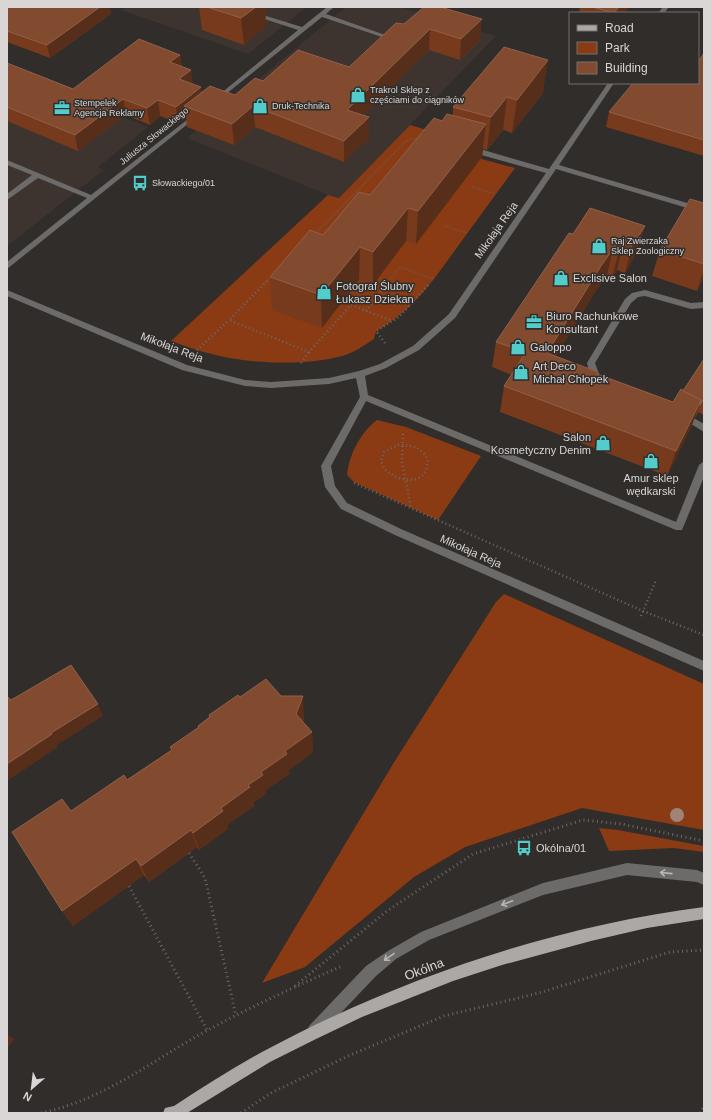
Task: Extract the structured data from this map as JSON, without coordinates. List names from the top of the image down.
{
  "streets": {
    "main road": ["Okólna"],
    "street": ["Juliusza Słowackiego", "Mikołaja Reja"]
  },
  "places": {
    "shop": [
      "Trakrol Sklep z częściami do ciągników",
      "Druk-Technika",
      "Raj Zwierzaka Sklep Zoologiczny",
      "Exclisive Salon",
      "Fotograf Ślubny Łukasz Dziekan",
      "Galoppo",
      "Art Deco Michał Chłopek",
      "Salon Kosmetyczny Denim",
      "Amur sklep wędkarski"
    ],
    "office": ["Stempelek Agencja Reklamy", "Biuro Rachunkowe Konsultant"],
    "bus stop": ["Słowackiego/01", "Okólna/01"]
  },
  "legend": ["Road", "Park", "Building"],
  "north": "bottom left"
}
